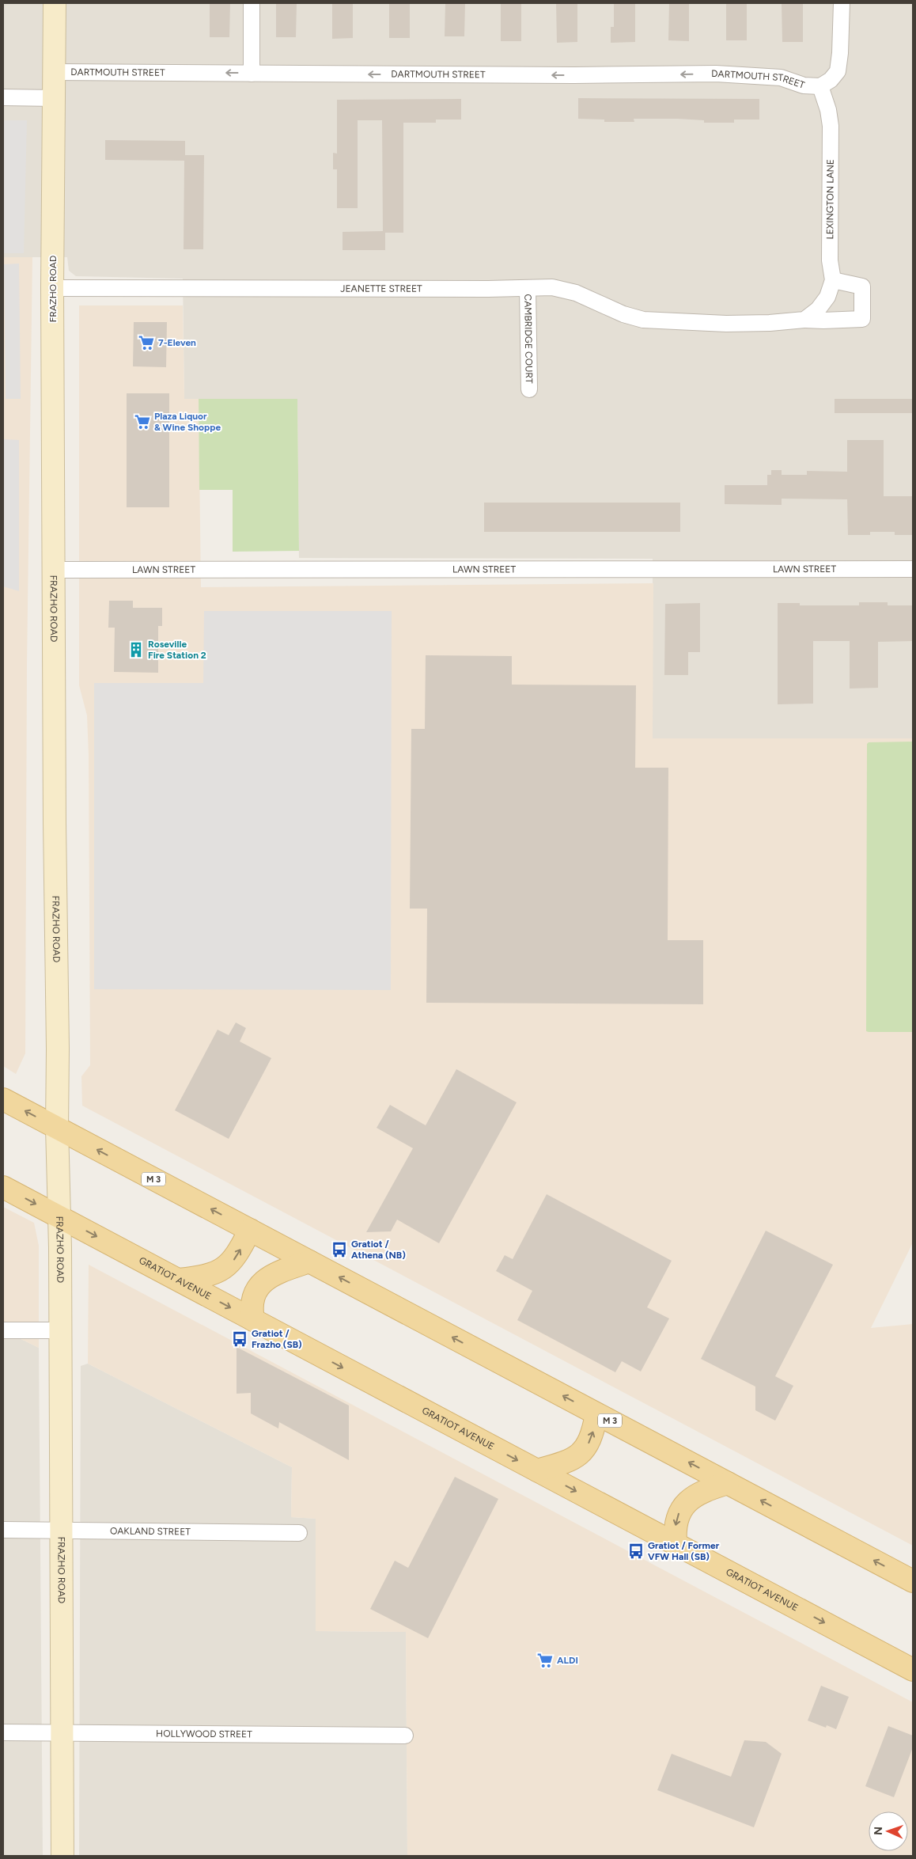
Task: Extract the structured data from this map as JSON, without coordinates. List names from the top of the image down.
{
  "streets": {
    "main road": ["M 3", "GRATIOT AVENUE"],
    "street": [
      "DARTMOUTH STREET",
      "LEXINGTON LANE",
      "JEANETTE STREET",
      "FRAZHO ROAD",
      "CAMBRIDGE COURT",
      "LAWN STREET",
      "OAKLAND STREET",
      "HOLLYWOOD STREET"
    ]
  },
  "crossings": [
    ["DARTMOUTH STREET", "LEXINGTON LANE"],
    ["DARTMOUTH STREET", "FRAZHO ROAD"],
    ["LEXINGTON LANE", "JEANETTE STREET"],
    ["JEANETTE STREET", "FRAZHO ROAD"],
    ["JEANETTE STREET", "CAMBRIDGE COURT"],
    ["FRAZHO ROAD", "LAWN STREET"],
    ["FRAZHO ROAD", "M 3"],
    ["FRAZHO ROAD", "GRATIOT AVENUE"],
    ["FRAZHO ROAD", "OAKLAND STREET"],
    ["FRAZHO ROAD", "HOLLYWOOD STREET"]
  ],
  "one_way": ["DARTMOUTH STREET"],
  "places": {
    "supermarket": ["7-Eleven", "Plaza Liquor & Wine Shoppe", "ALDI"],
    "building": ["Roseville Fire Station 2"],
    "bus stop": ["Gratiot / Athena (NB)", "Gratiot / Frazho (SB)", "Gratiot / Former VFW Hall (SB)"]
  },
  "north": "left"
}
